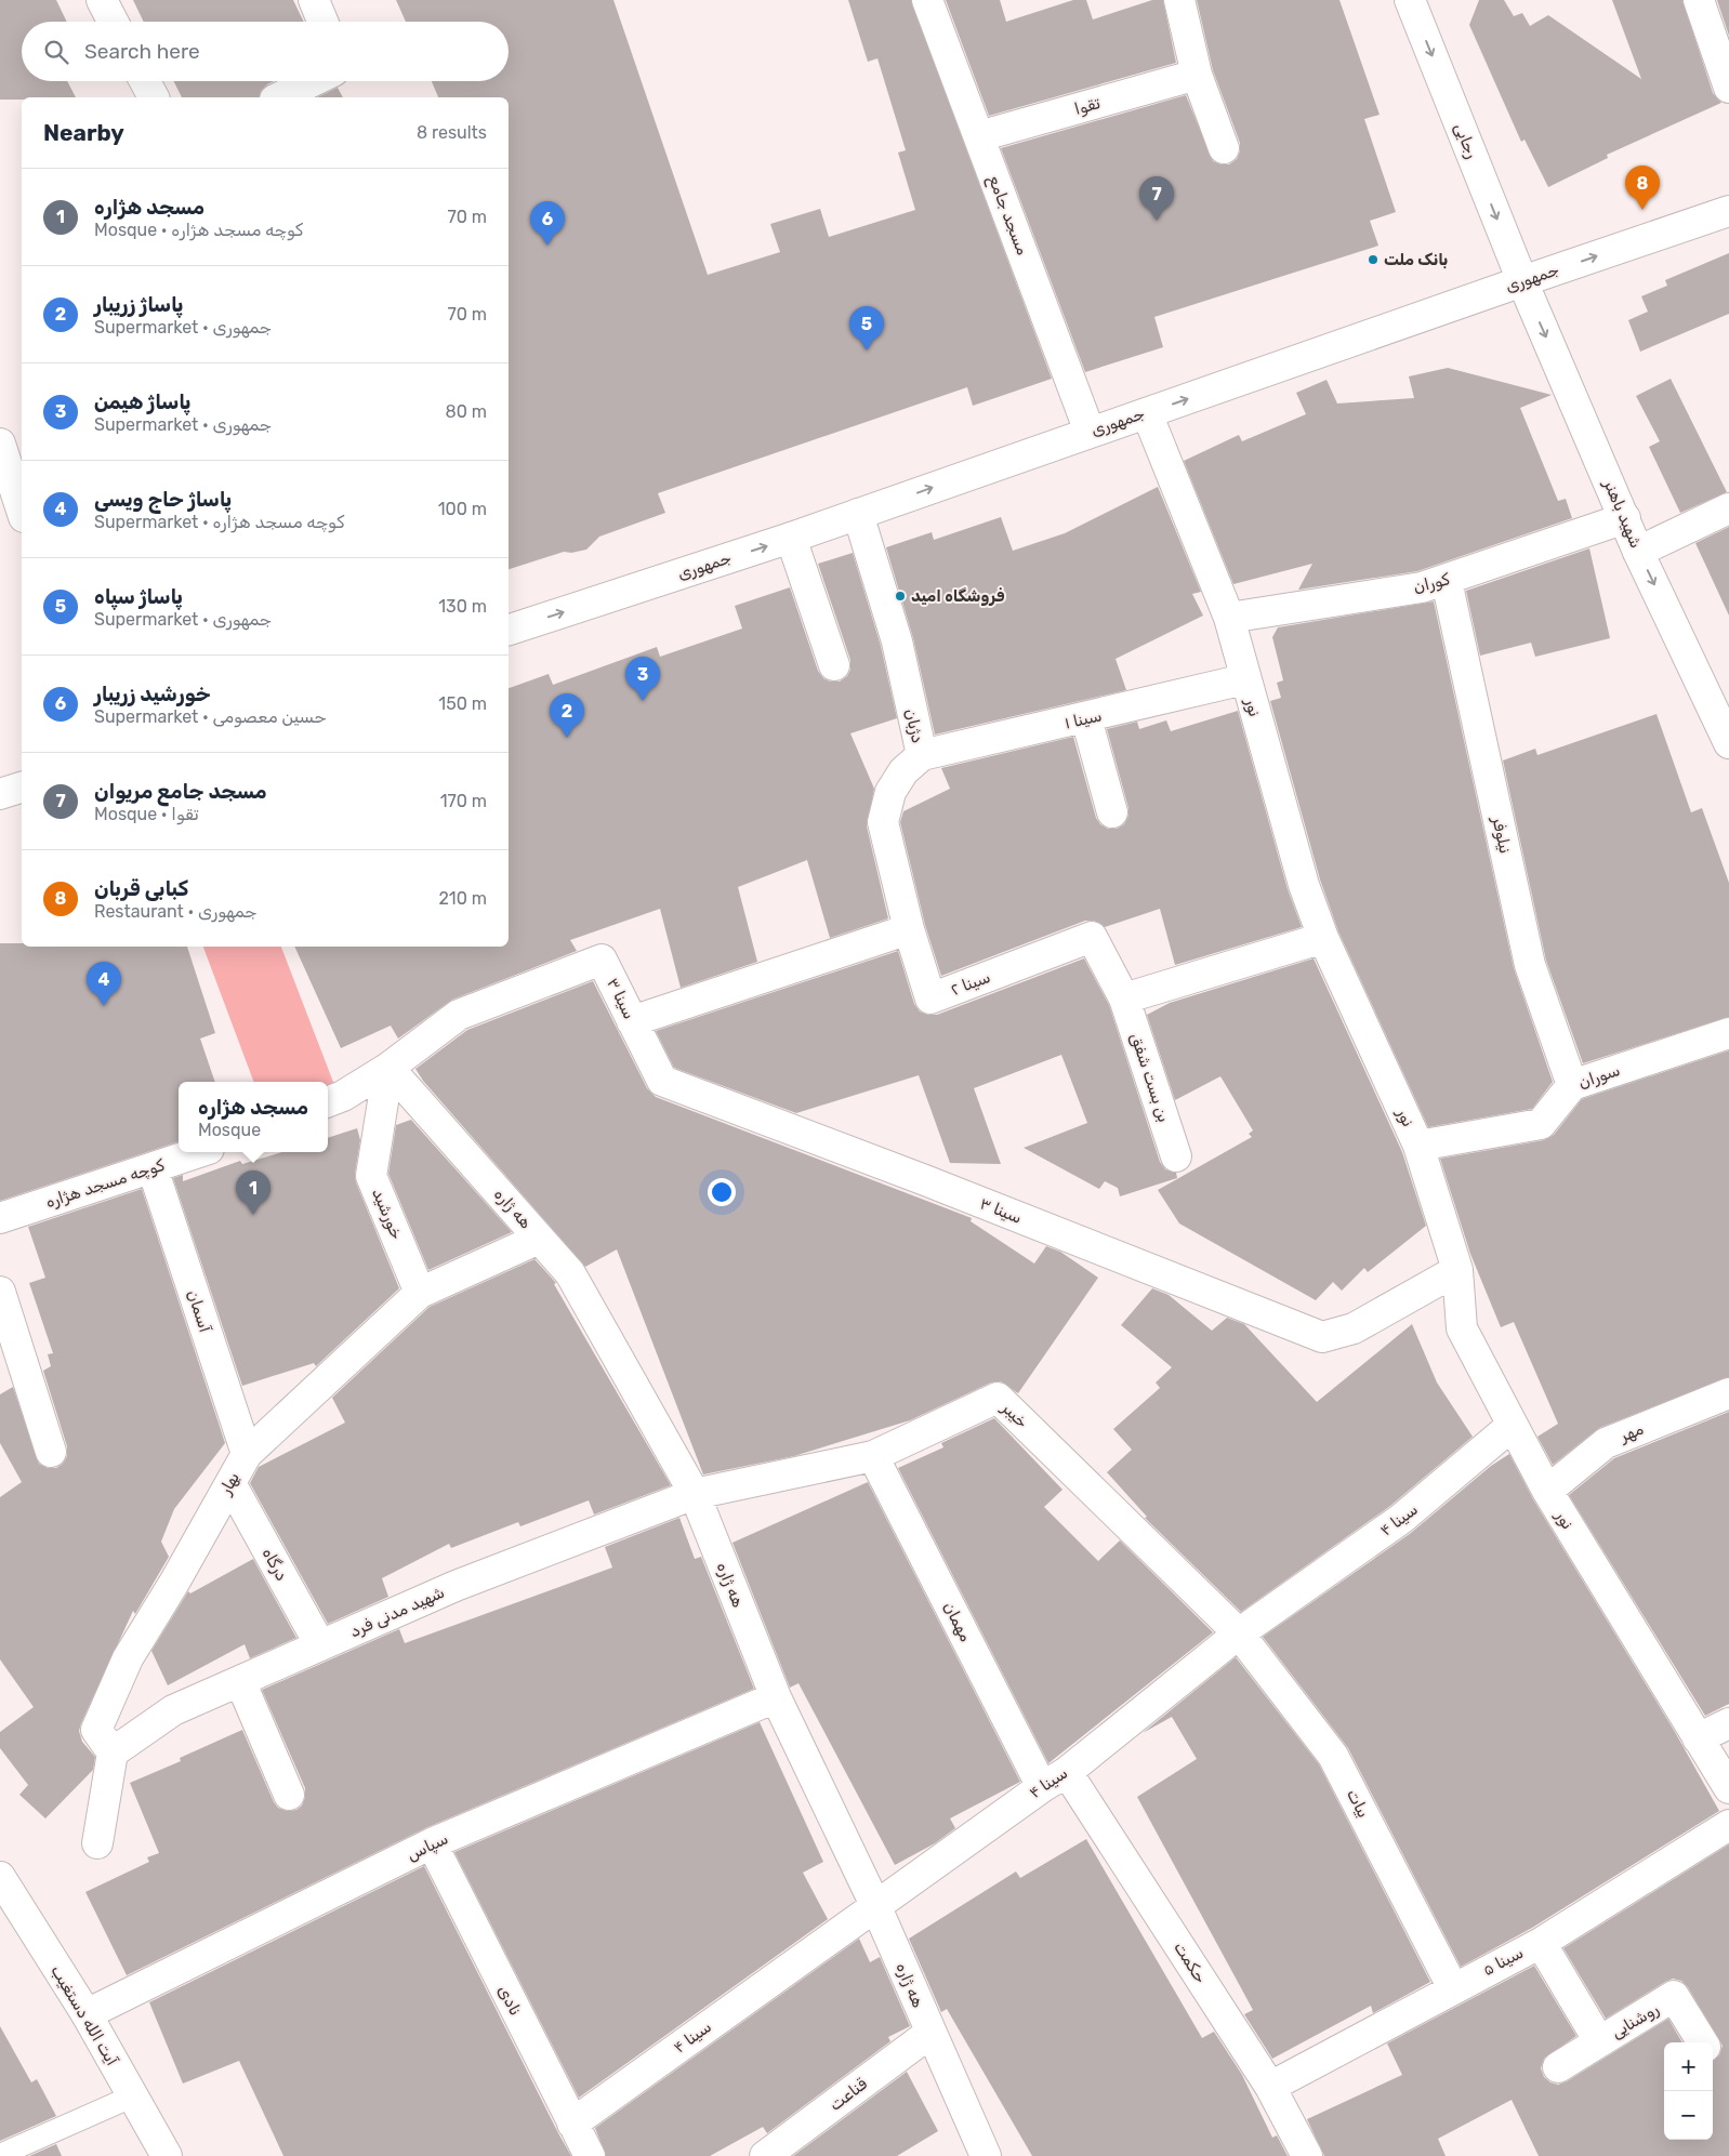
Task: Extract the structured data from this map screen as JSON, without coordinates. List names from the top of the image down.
{
  "streets": {
    "street": [
      "تقوا",
      "رجایی",
      "مسجد جامع",
      "جمهوری",
      "شهید باهنر",
      "کوران",
      "نور",
      "سینا ۱",
      "دژبان",
      "نیلوفر",
      "سینا ۲",
      "سینا ۳",
      "سوران",
      "بن بست شفق",
      "کوچه مسجد هژاره",
      "هه ژاره",
      "خورشید",
      "آسمان",
      "خیبر",
      "مهر",
      "بهار",
      "سینا ۴",
      "درگاه",
      "شهید مدنی فرد",
      "مهمان",
      "بیات",
      "سپاس",
      "سینا ۵",
      "حکمت",
      "نادی",
      "آیت الله دستغیب",
      "روشنایی",
      "قناعت"
    ]
  },
  "crossings": [
    ["تقوا", "مسجد جامع"],
    ["رجایی", "جمهوری"],
    ["رجایی", "شهید باهنر"],
    ["مسجد جامع", "جمهوری"],
    ["جمهوری", "شهید باهنر"],
    ["جمهوری", "نور"],
    ["جمهوری", "دژبان"],
    ["شهید باهنر", "کوران"],
    ["کوران", "نور"],
    ["کوران", "نیلوفر"],
    ["نور", "سینا ۱"],
    ["نور", "سینا ۳"],
    ["نور", "سوران"],
    ["نور", "مهر"],
    ["نور", "سینا ۴"],
    ["سینا ۱", "دژبان"],
    ["دژبان", "سینا ۲"],
    ["نیلوفر", "سوران"],
    ["سینا ۲", "بن بست شفق"],
    ["سینا ۳", "هه ژاره"],
    ["سینا ۳", "خورشید"],
    ["کوچه مسجد هژاره", "آسمان"],
    ["هه ژاره", "خورشید"],
    ["هه ژاره", "خیبر"],
    ["هه ژاره", "بهار"],
    ["هه ژاره", "سینا ۴"],
    ["هه ژاره", "شهید مدنی فرد"],
    ["هه ژاره", "سپاس"],
    ["هه ژاره", "قناعت"],
    ["خورشید", "بهار"],
    ["آسمان", "بهار"],
    ["خیبر", "سینا ۴"],
    ["خیبر", "شهید مدنی فرد"],
    ["خیبر", "مهمان"],
    ["خیبر", "بیات"],
    ["بهار", "درگاه"],
    ["بهار", "شهید مدنی فرد"],
    ["سینا ۴", "مهمان"],
    ["سینا ۴", "بیات"],
    ["سینا ۴", "حکمت"],
    ["سینا ۴", "نادی"],
    ["درگاه", "شهید مدنی فرد"],
    ["بیات", "سینا ۵"],
    ["سپاس", "نادی"],
    ["سپاس", "آیت الله دستغیب"],
    ["سینا ۵", "حکمت"],
    ["سینا ۵", "روشنایی"]
  ],
  "one_way": ["جمهوری", "شهید باهنر"],
  "places": ["بانک ملت", "فروشگاه امید"],
  "page": {
    "search": "Search here",
    "heading": ["Nearby", "8 results"],
    "pins": [
      "8",
      "7",
      "6",
      "5",
      "3",
      "2",
      "4",
      "1"
    ],
    "list": [
      {
        "mark": "1",
        "name": "مسجد هژاره",
        "note": "Mosque · کوچه مسجد هژاره",
        "value": "70 m"
      },
      {
        "mark": "2",
        "name": "پاساژ زریبار",
        "note": "Supermarket · جمهوری",
        "value": "70 m"
      },
      {
        "mark": "3",
        "name": "پاساژ هیمن",
        "note": "Supermarket · جمهوری",
        "value": "80 m"
      },
      {
        "mark": "4",
        "name": "پاساژ حاج ویسی",
        "note": "Supermarket · کوچه مسجد هژاره",
        "value": "100 m"
      },
      {
        "mark": "5",
        "name": "پاساژ سپاه",
        "note": "Supermarket · جمهوری",
        "value": "130 m"
      },
      {
        "mark": "6",
        "name": "خورشید زریبار",
        "note": "Supermarket · حسین معصومی",
        "value": "150 m"
      },
      {
        "mark": "7",
        "name": "مسجد جامع مریوان",
        "note": "Mosque · تقوا",
        "value": "170 m"
      },
      {
        "mark": "8",
        "name": "کبابی قربان",
        "note": "Restaurant · جمهوری",
        "value": "210 m"
      }
    ],
    "popup": ["مسجد هژاره", "Mosque"],
    "map_buttons": ["+", "−"]
  }
}
